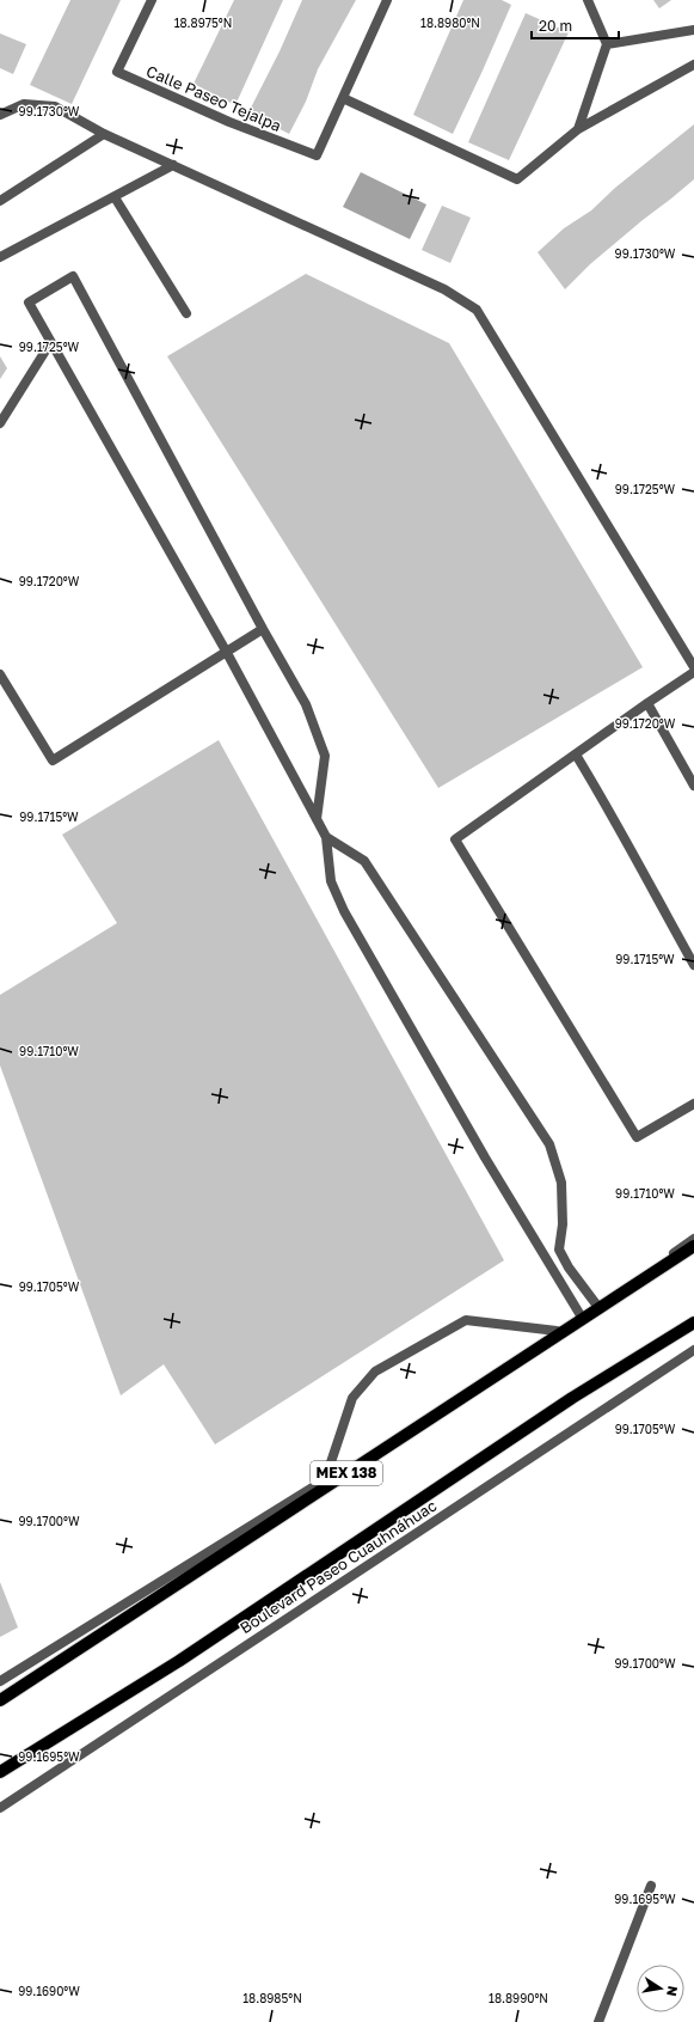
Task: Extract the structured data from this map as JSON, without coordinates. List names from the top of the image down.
{
  "streets": {
    "main road": ["MEX 138", "Boulevard Paseo Cuauhnáhuac"],
    "street": ["Calle Paseo Tejalpa"]
  },
  "scale_bar": "20 m",
  "north": "right",
  "coordinates": [
    "18.8975°N",
    "18.8980°N",
    "99.1730°W",
    "99.1725°W",
    "99.1720°W",
    "99.1715°W",
    "99.1710°W",
    "99.1705°W",
    "99.1700°W",
    "99.1695°W",
    "99.1690°W",
    "18.8985°N",
    "18.8990°N"
  ]
}
